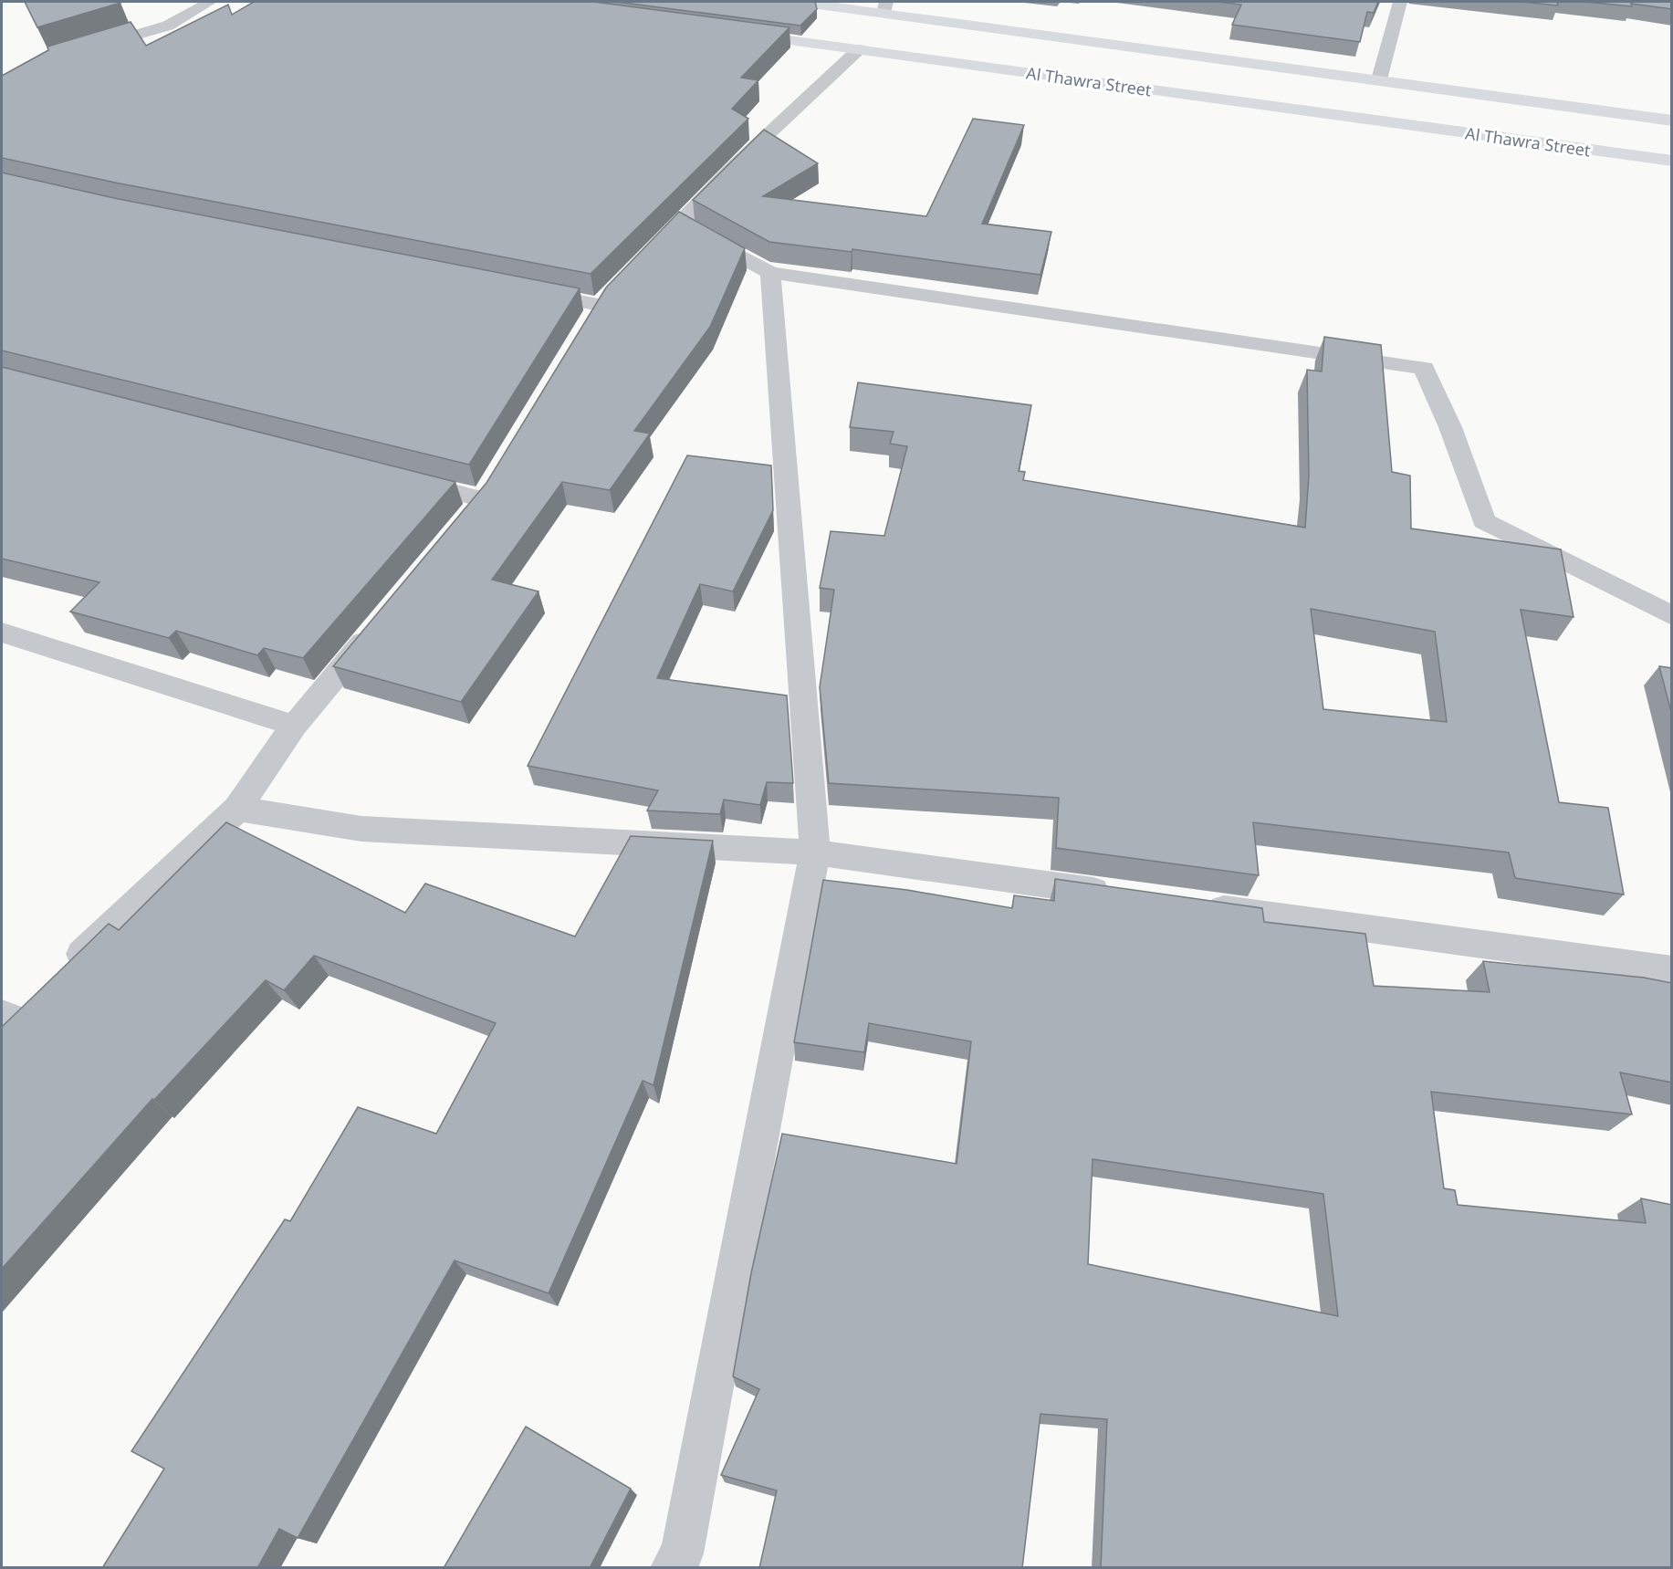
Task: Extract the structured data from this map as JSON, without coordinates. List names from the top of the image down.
{
  "streets": {
    "main road": ["Al Thawra Street"]
  }
}
